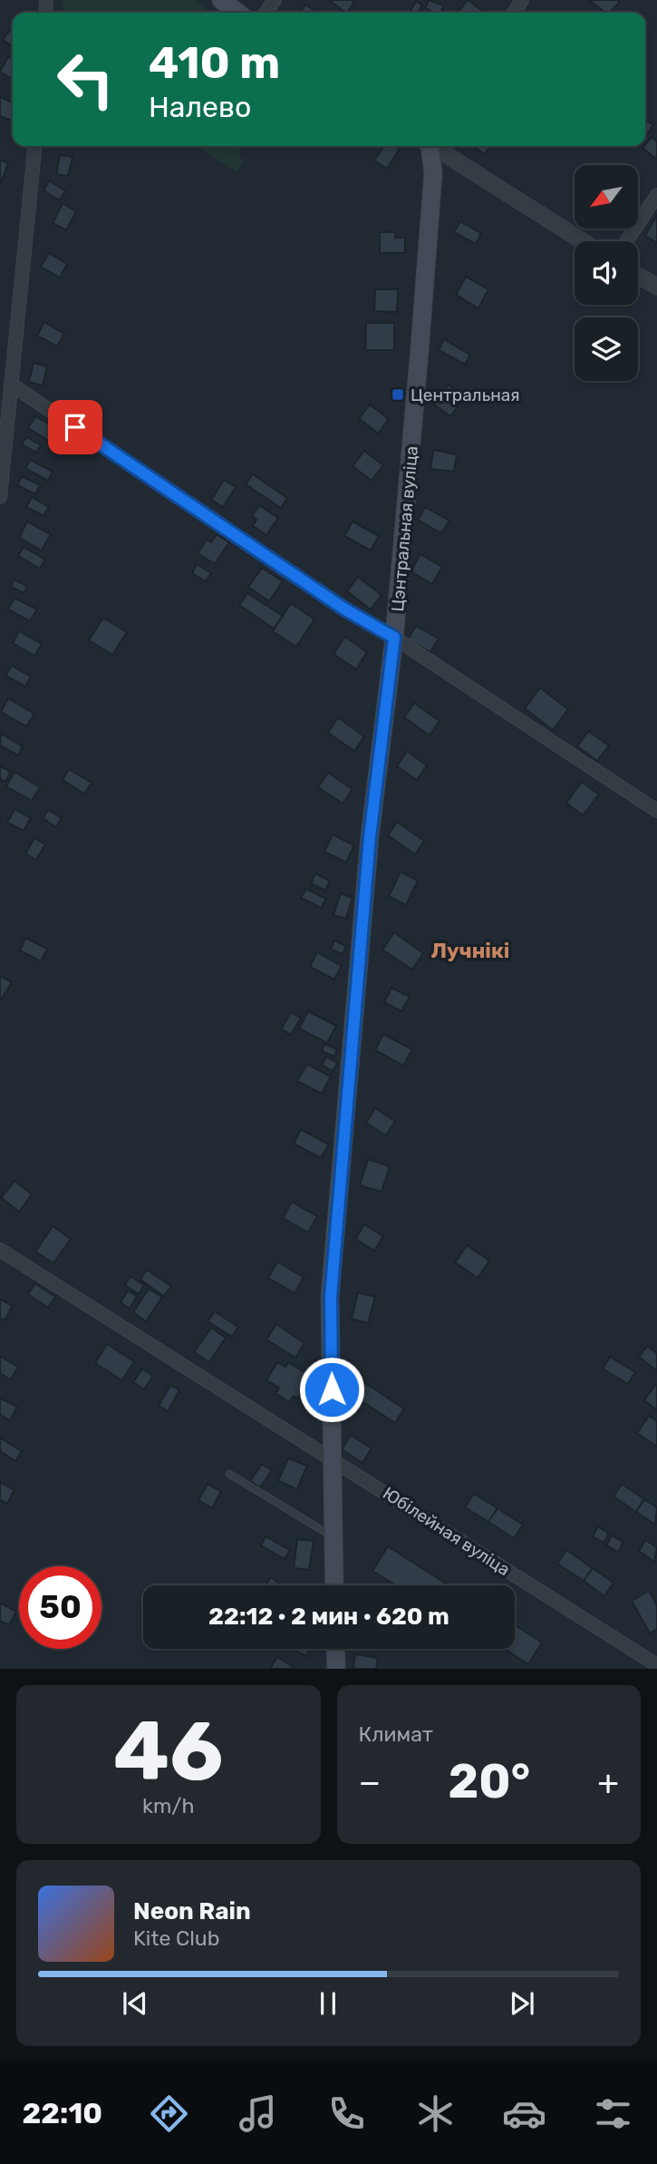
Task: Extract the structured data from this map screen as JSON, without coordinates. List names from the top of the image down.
{
  "streets": {
    "main road": ["Цэнтральная вуліца"],
    "street": ["Юбілейная вуліца"]
  },
  "crossings": [
    ["Цэнтральная вуліца", "Юбілейная вуліца"]
  ],
  "districts": ["Лучнікі"],
  "places": {
    "transit": ["Центральная"]
  },
  "north": "bottom left",
  "page": {
    "turn": ["410 m", "Налево"],
    "limit": "50",
    "trip": "22:12 · 2 мин · 620 m",
    "tile": [
      ["46", "km/h"],
      "Климат"
    ],
    "heat": ["−", "20°", "+"],
    "song": ["Neon Rain", "Kite Club"],
    "tabs": "22:10"
  }
}
